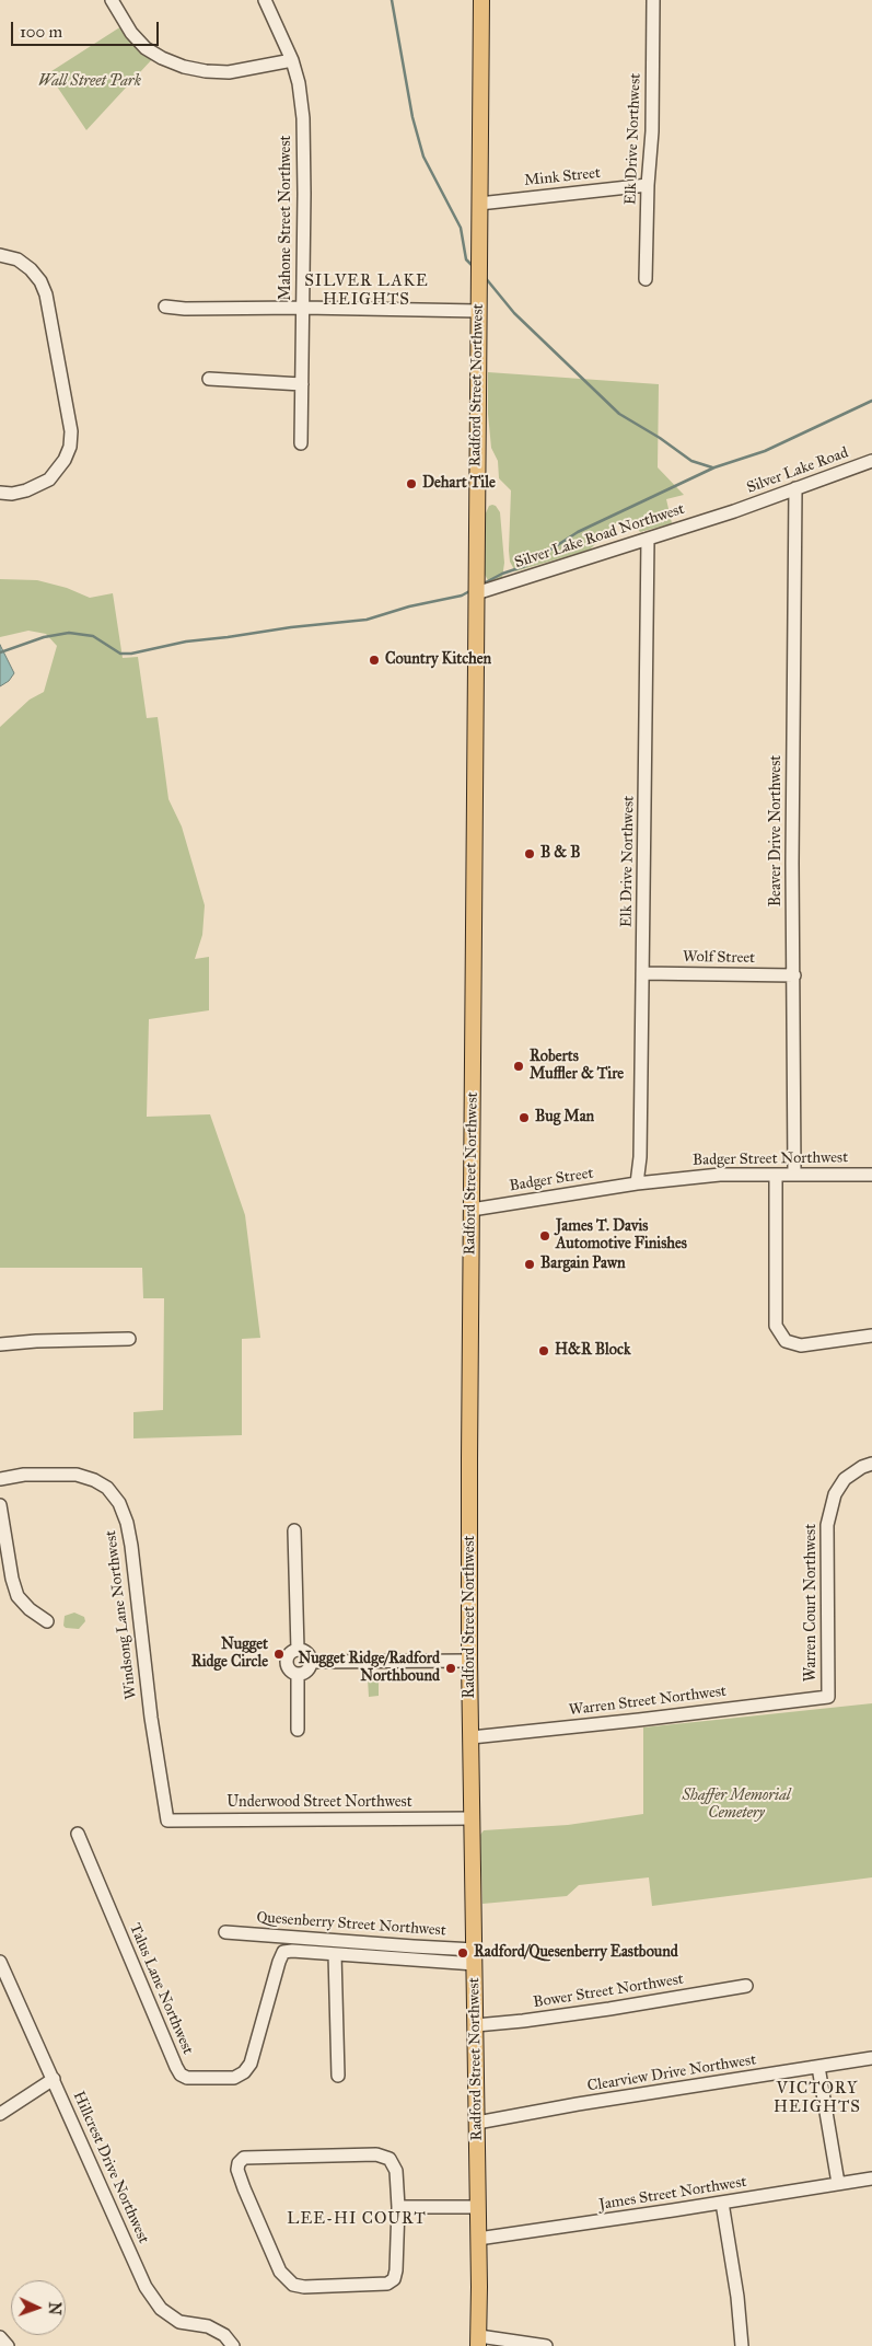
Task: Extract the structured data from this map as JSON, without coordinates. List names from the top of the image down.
{
  "streets": {
    "main road": ["Radford Street Northwest"],
    "street": [
      "Elk Drive Northwest",
      "Mink Street",
      "Mahone Street Northwest",
      "Silver Lake Road",
      "Silver Lake Road Northwest",
      "Beaver Drive Northwest",
      "Wolf Street",
      "Badger Street Northwest",
      "Badger Street",
      "Warren Court Northwest",
      "Windsong Lane Northwest",
      "Warren Street Northwest",
      "Underwood Street Northwest",
      "Quesenberry Street Northwest",
      "Talus Lane Northwest",
      "Bower Street Northwest",
      "Clearview Drive Northwest",
      "Hillcrest Drive Northwest",
      "James Street Northwest"
    ]
  },
  "crossings": [
    ["Elk Drive Northwest", "Mink Street"],
    ["Elk Drive Northwest", "Silver Lake Road Northwest"],
    ["Elk Drive Northwest", "Wolf Street"],
    ["Elk Drive Northwest", "Badger Street Northwest"],
    ["Elk Drive Northwest", "Badger Street"],
    ["Mink Street", "Radford Street Northwest"],
    ["Radford Street Northwest", "Silver Lake Road Northwest"],
    ["Radford Street Northwest", "Badger Street"],
    ["Radford Street Northwest", "Warren Street Northwest"],
    ["Radford Street Northwest", "Underwood Street Northwest"],
    ["Radford Street Northwest", "Quesenberry Street Northwest"],
    ["Radford Street Northwest", "Talus Lane Northwest"],
    ["Radford Street Northwest", "Bower Street Northwest"],
    ["Radford Street Northwest", "Clearview Drive Northwest"],
    ["Radford Street Northwest", "James Street Northwest"],
    ["Silver Lake Road", "Silver Lake Road Northwest"],
    ["Silver Lake Road", "Beaver Drive Northwest"],
    ["Beaver Drive Northwest", "Wolf Street"],
    ["Beaver Drive Northwest", "Badger Street Northwest"],
    ["Badger Street Northwest", "Badger Street"],
    ["Warren Court Northwest", "Warren Street Northwest"],
    ["Windsong Lane Northwest", "Underwood Street Northwest"],
    ["Quesenberry Street Northwest", "Talus Lane Northwest"]
  ],
  "districts": ["SILVER LAKE HEIGHTS", "VICTORY HEIGHTS", "LEE-HI COURT"],
  "parks": ["Wall Street Park", "Shaffer Memorial Cemetery"],
  "places": [
    "Dehart Tile",
    "Country Kitchen",
    "B & B",
    "Roberts Muffler & Tire",
    "Bug Man",
    "James T. Davis Automotive Finishes",
    "Bargain Pawn",
    "H&R Block",
    "Nugget Ridge Circle",
    "Nugget Ridge/Radford Northbound",
    "Radford/Quesenberry Eastbound"
  ],
  "scale_bar": "100 m",
  "north": "right"
}
